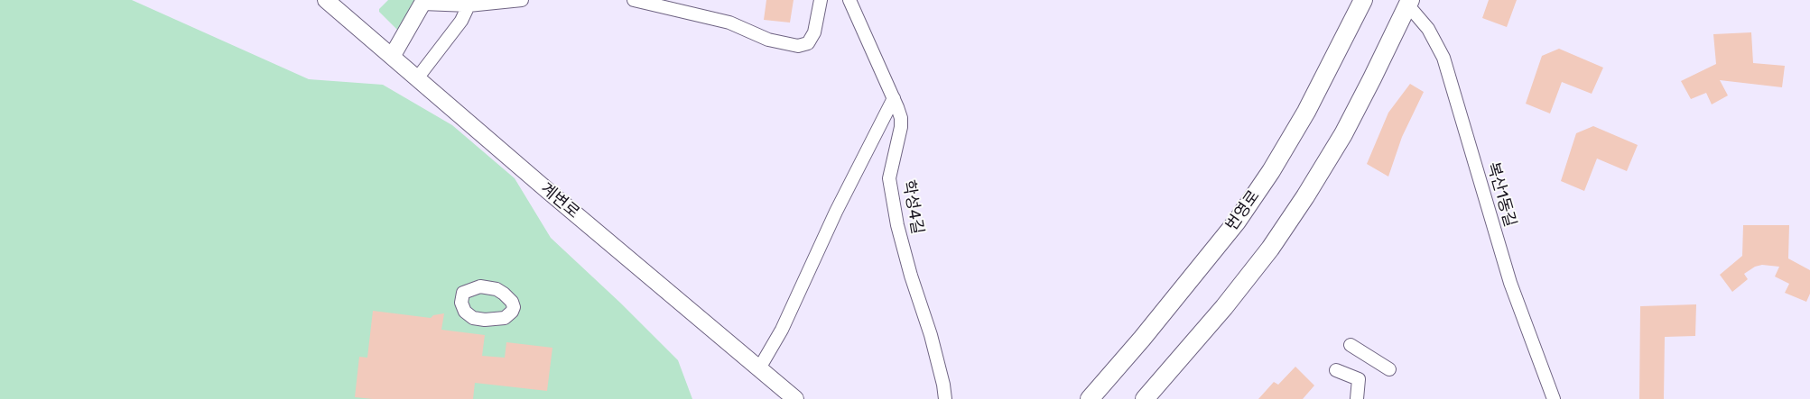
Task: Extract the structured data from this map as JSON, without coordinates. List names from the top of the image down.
{
  "streets": {
    "main road": ["번영로"],
    "street": ["복산1동길", "계변로", "학성4길"]
  }
}
